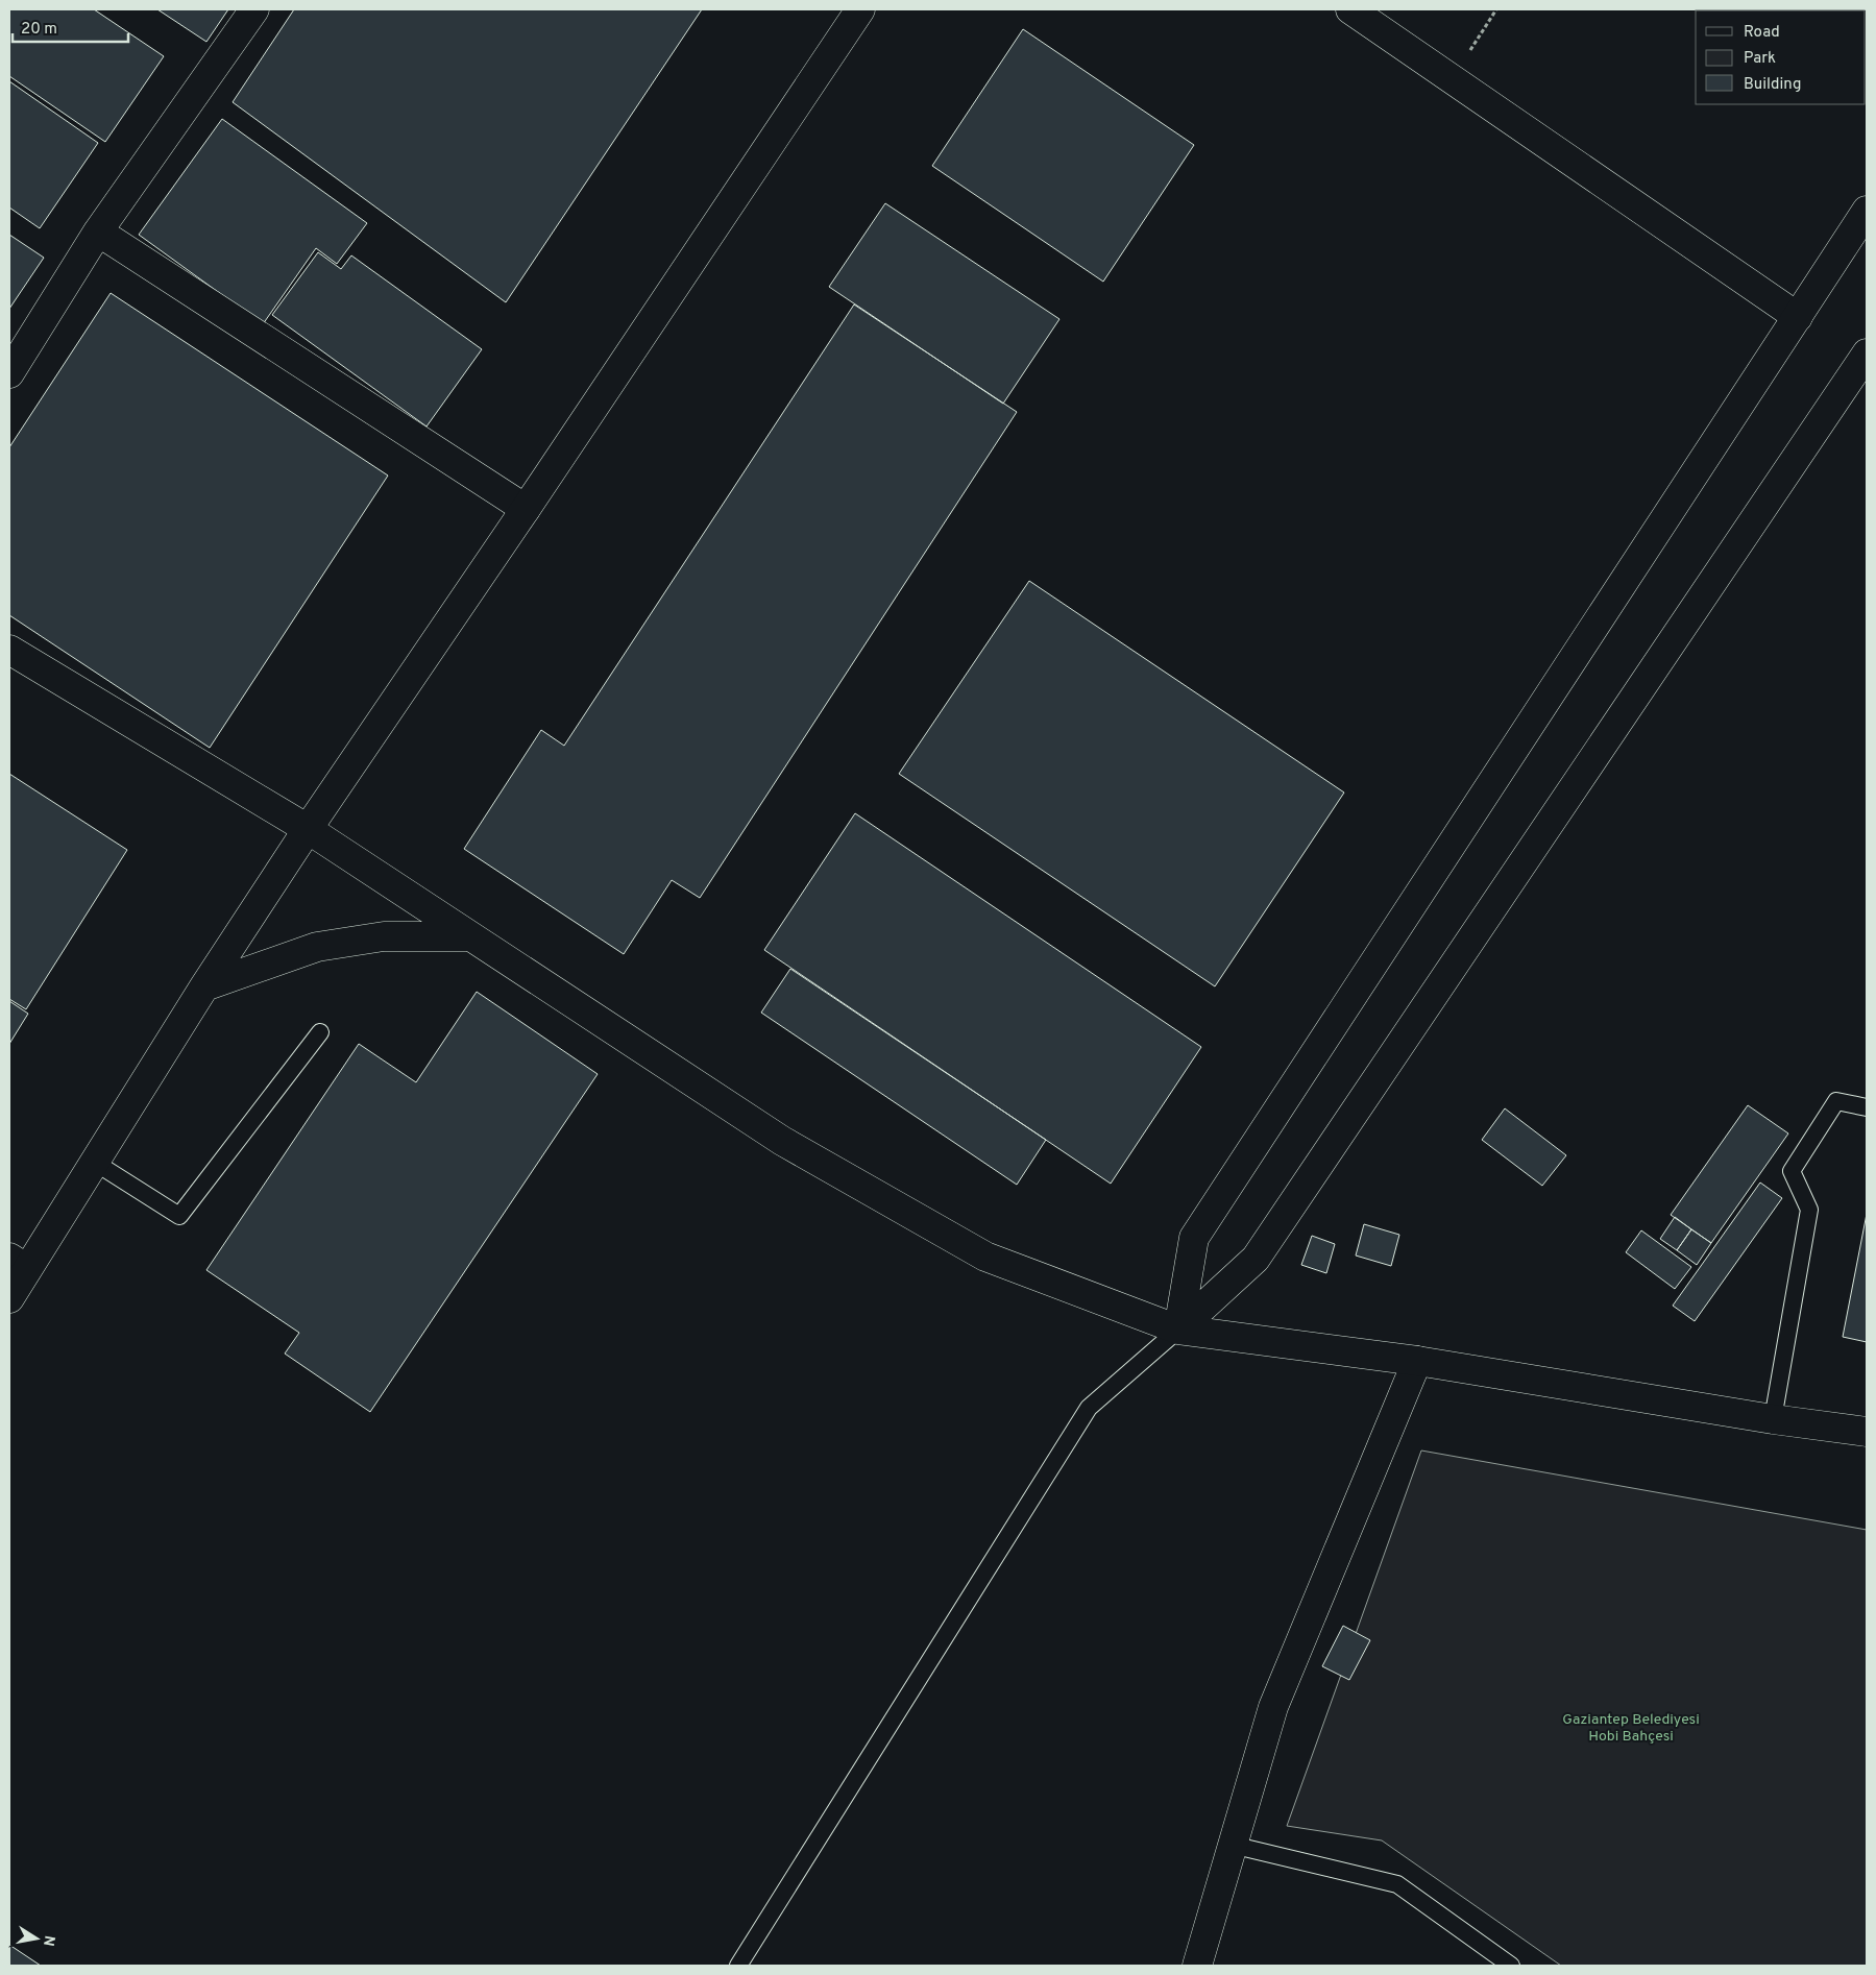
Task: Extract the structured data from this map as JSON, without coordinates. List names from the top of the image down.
{
  "parks": ["Gaziantep Belediyesi Hobi Bahçesi"],
  "legend": ["Road", "Park", "Building"],
  "scale_bar": "20 m",
  "north": "right"
}
